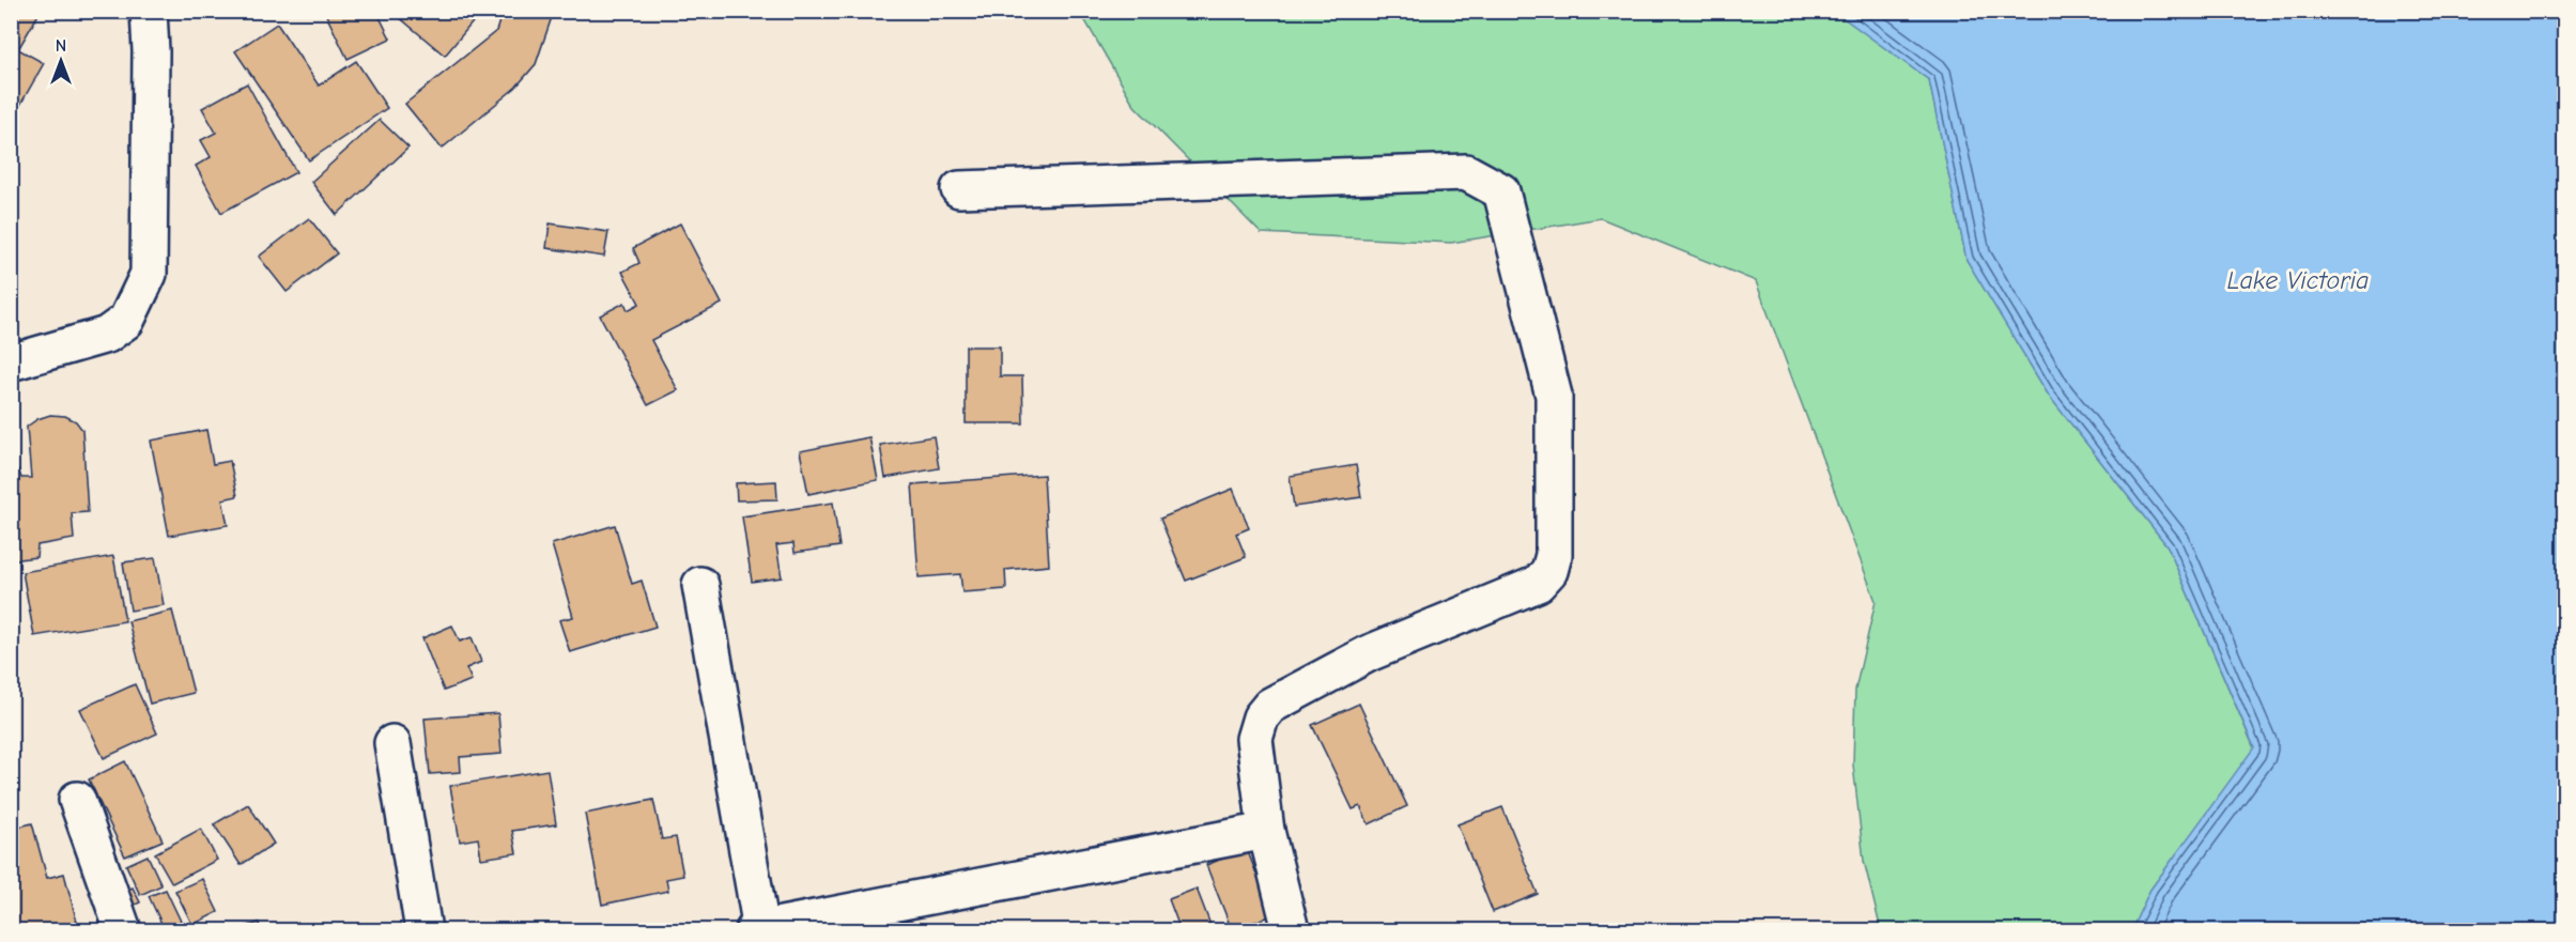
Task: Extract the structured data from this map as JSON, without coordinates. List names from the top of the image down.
{
  "water": ["Lake Victoria"],
  "north": "top"
}
